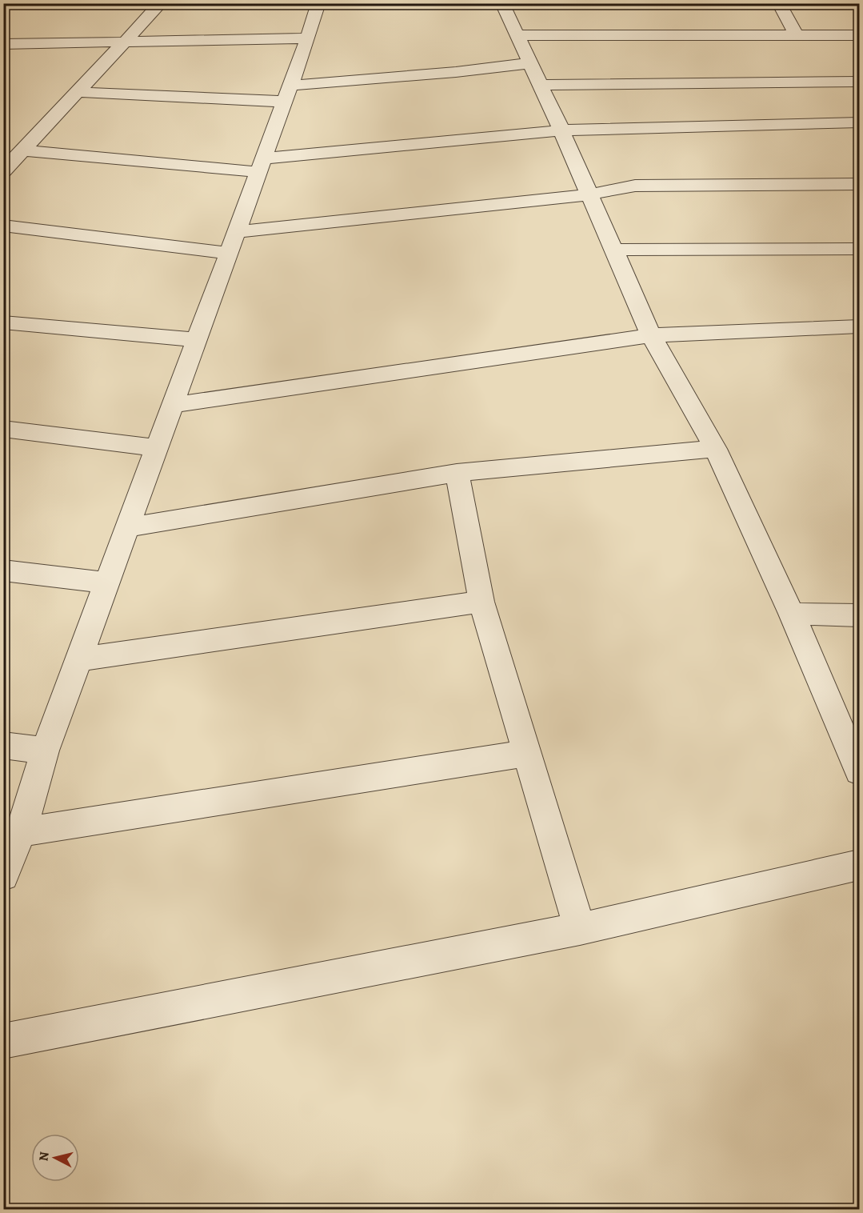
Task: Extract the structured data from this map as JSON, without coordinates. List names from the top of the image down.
{
  "north": "left"
}
